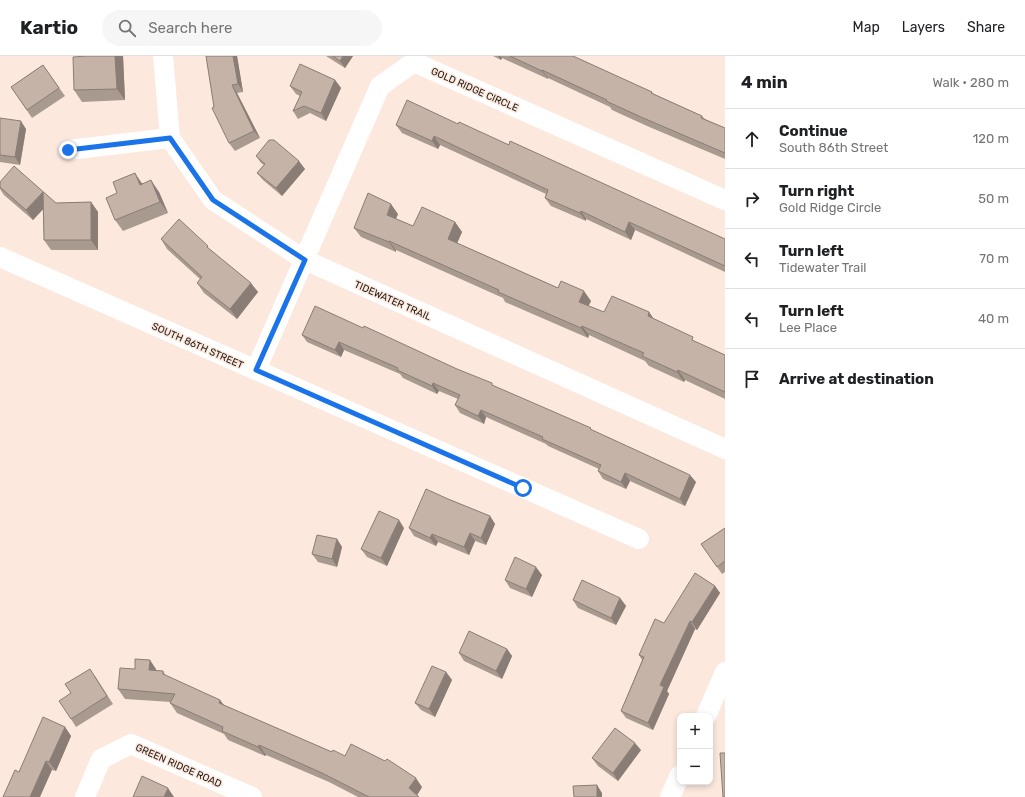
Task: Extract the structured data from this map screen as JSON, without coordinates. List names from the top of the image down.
{
  "streets": {
    "street": [
      "GOLD RIDGE CIRCLE",
      "TIDEWATER TRAIL",
      "SOUTH 86TH STREET",
      "GREEN RIDGE ROAD"
    ]
  },
  "crossings": [
    ["GOLD RIDGE CIRCLE", "TIDEWATER TRAIL"],
    ["GOLD RIDGE CIRCLE", "SOUTH 86TH STREET"]
  ],
  "page": {
    "header": "Kartio",
    "search": "Search here",
    "nav": ["Map", "Layers", "Share"],
    "heading": ["4 min", "Walk · 280 m"],
    "list": [
      ["Continue", "South 86th Street", "120 m"],
      ["Turn right", "Gold Ridge Circle", "50 m"],
      ["Turn left", "Tidewater Trail", "70 m"],
      ["Turn left", "Lee Place", "40 m"],
      "Arrive at destination"
    ],
    "map_buttons": ["+", "−"]
  }
}
